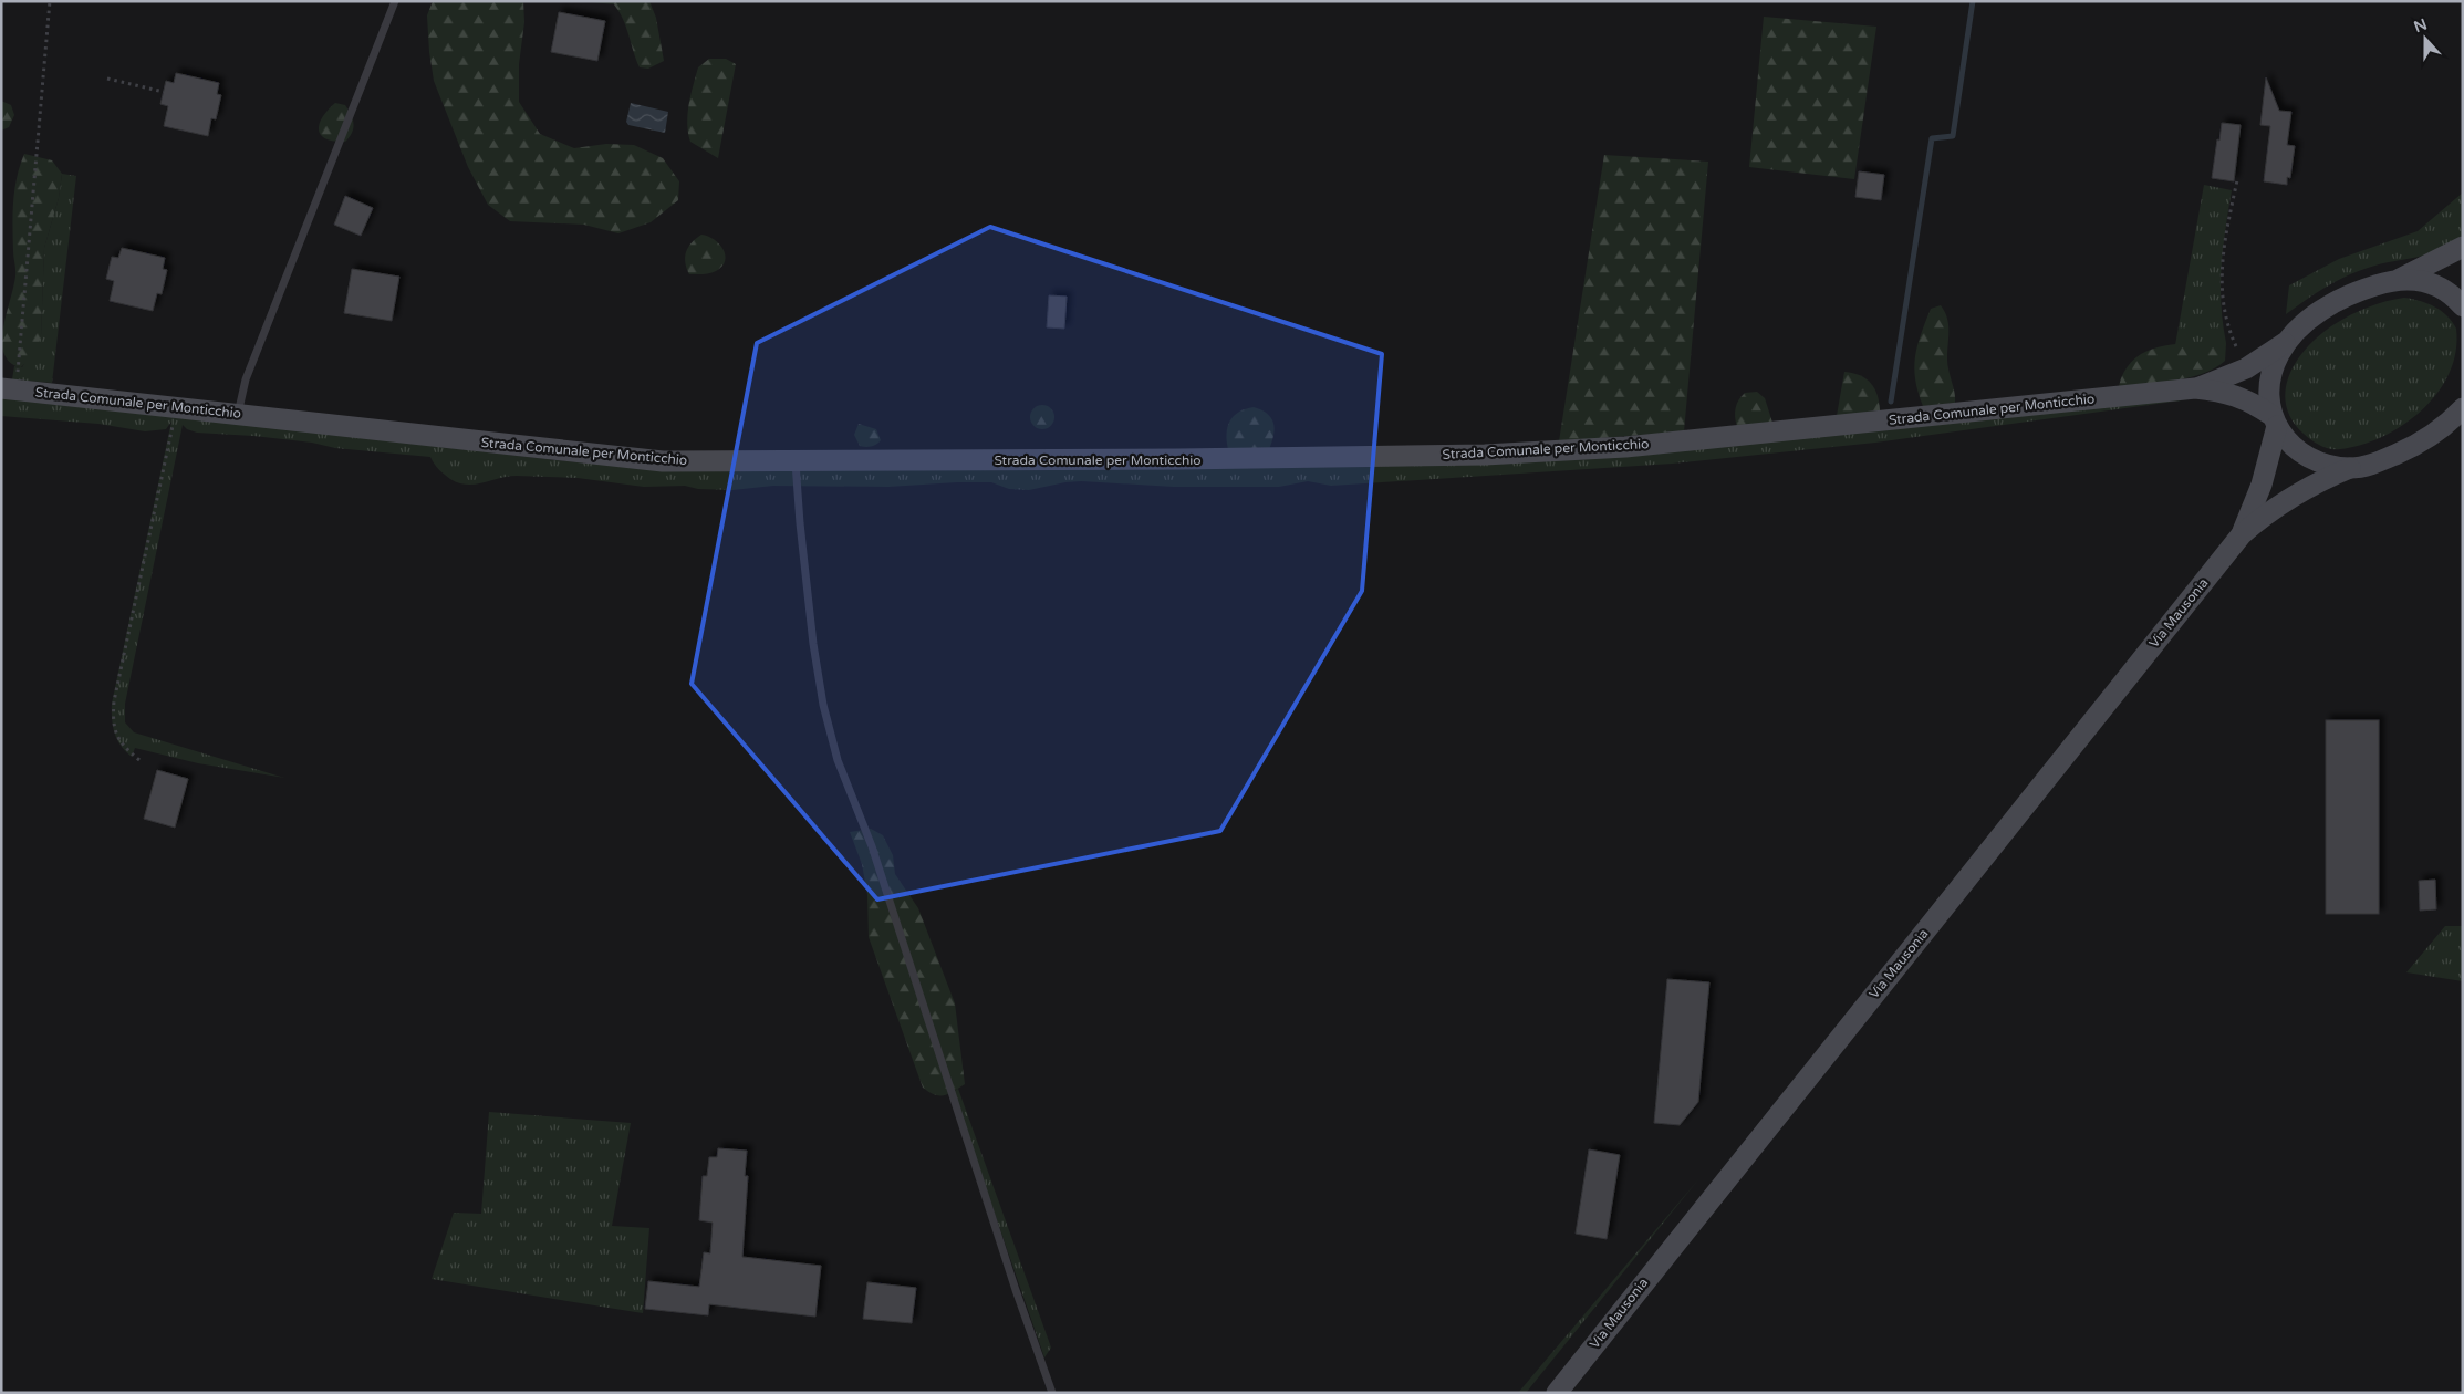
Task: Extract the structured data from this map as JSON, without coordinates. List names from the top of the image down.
{
  "streets": {
    "main road": ["Strada Comunale per Monticchio", "Via Mausonia"]
  },
  "crossings": [
    ["Strada Comunale per Monticchio", "Via Mausonia"]
  ],
  "north": "top"
}
